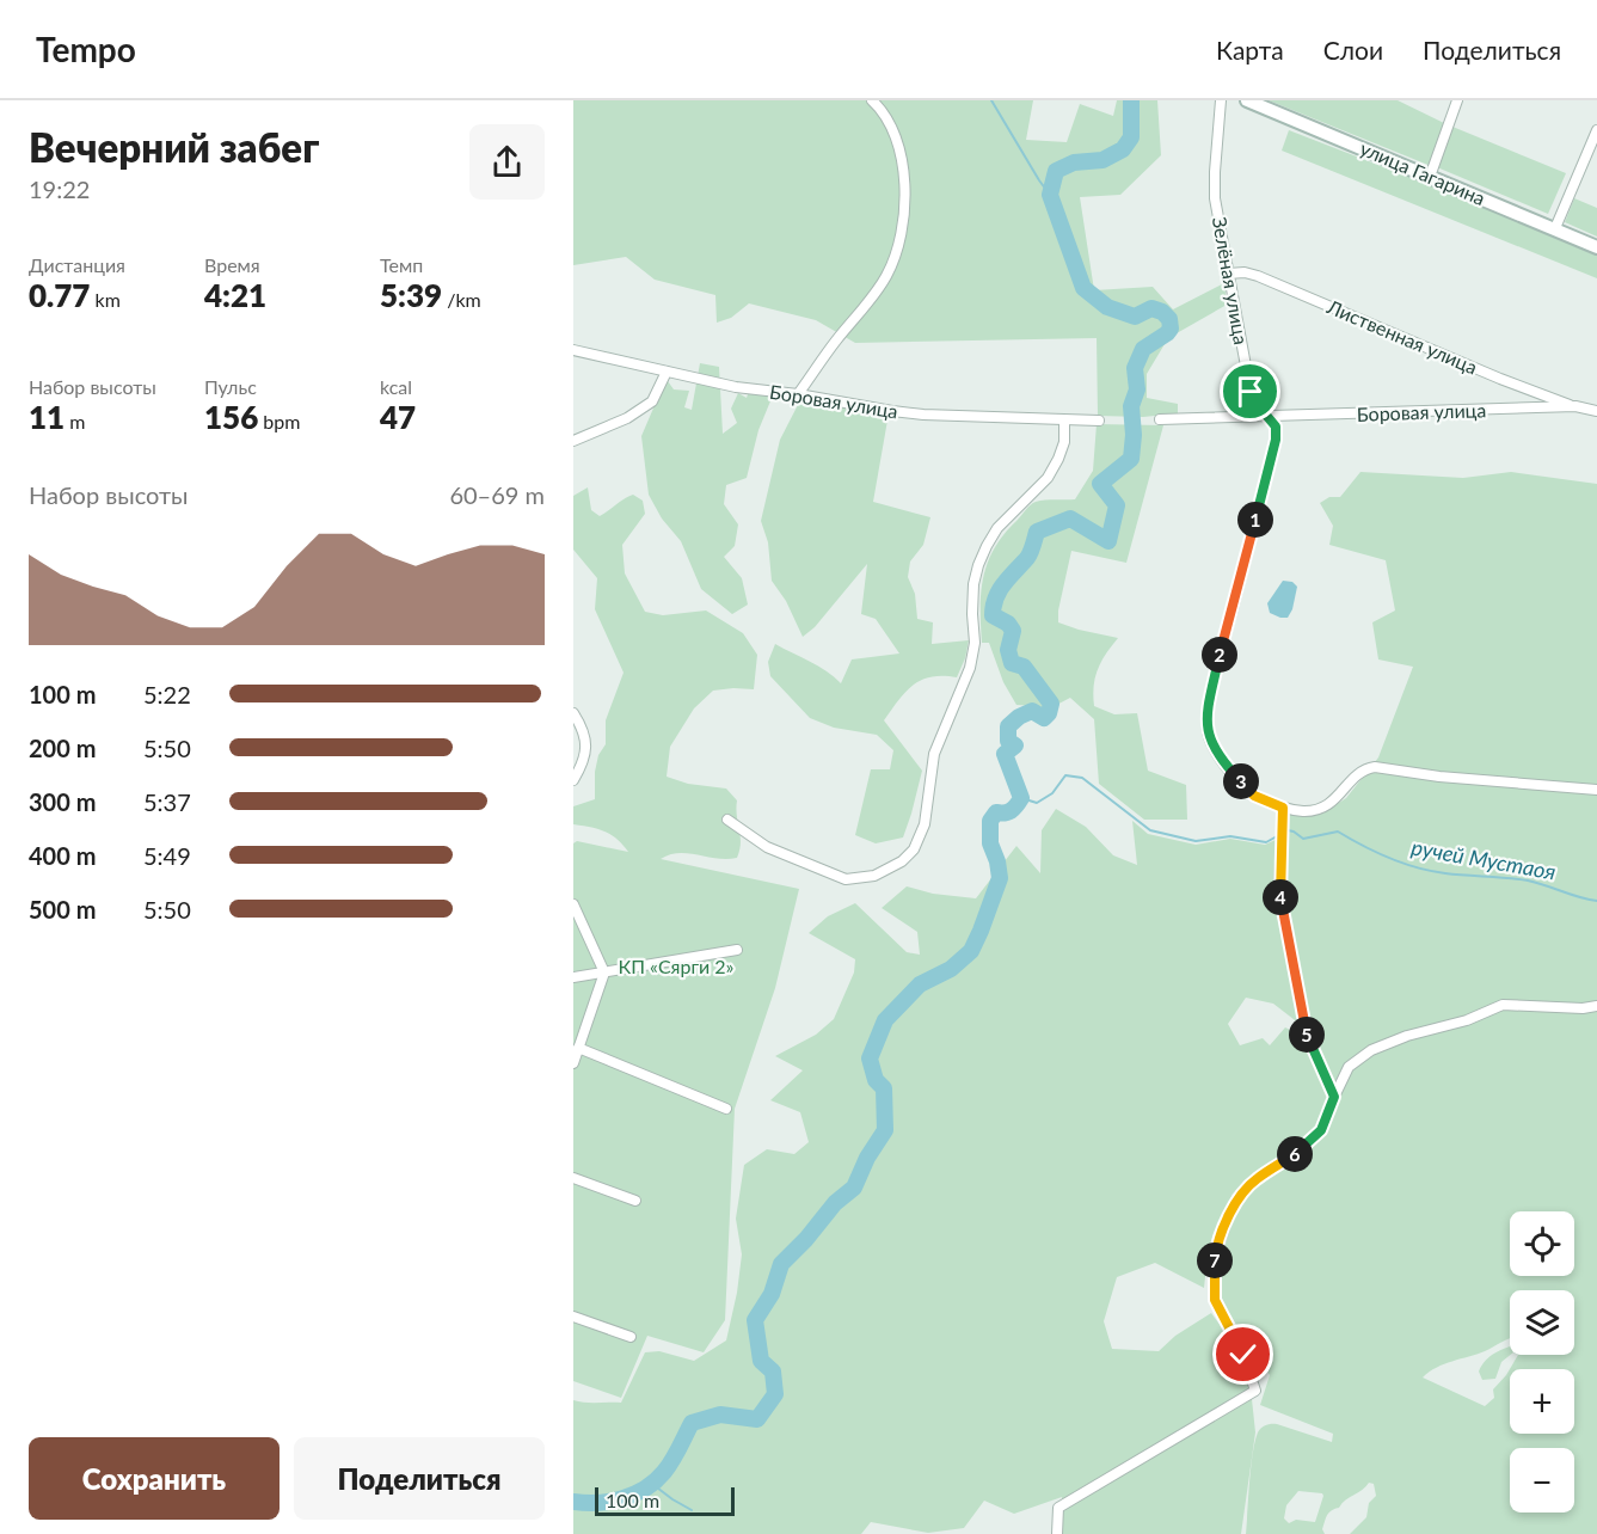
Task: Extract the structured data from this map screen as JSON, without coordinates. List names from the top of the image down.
{
  "streets": {
    "main road": ["улица Гагарина"],
    "street": ["Зелёная улица", "Лиственная улица", "Боровая улица"]
  },
  "crossings": [
    ["Зелёная улица", "Лиственная улица"],
    ["Зелёная улица", "Боровая улица"],
    ["Лиственная улица", "Боровая улица"]
  ],
  "water": ["ручей Мустаоя"],
  "parks": ["КП «Сярги 2»"],
  "scale_bar": "100 m",
  "page": {
    "header": "Tempo",
    "nav": ["Карта", "Слои", "Поделиться"],
    "heading": ["Вечерний забег", "19:22"],
    "stats": [
      ["Дистанция", "0.77 km"],
      ["Время", "4:21"],
      ["Темп", "5:39 /km"],
      ["Набор высоты", "11 m"],
      ["Пульс", "156 bpm"],
      ["kcal", "47"]
    ],
    "chart": ["Набор высоты", "60–69 m"],
    "pins": [
      "1",
      "2",
      "3",
      "4",
      "5",
      "6",
      "7"
    ],
    "list": [
      {
        "name": "100 m",
        "note": "5:22"
      },
      {
        "name": "200 m",
        "note": "5:50"
      },
      {
        "name": "300 m",
        "note": "5:37"
      },
      {
        "name": "400 m",
        "note": "5:49"
      },
      {
        "name": "500 m",
        "note": "5:50"
      }
    ],
    "map_buttons": ["+", "−"],
    "buttons": ["Сохранить", "Поделиться"],
    "scale": "100 m"
  }
}
